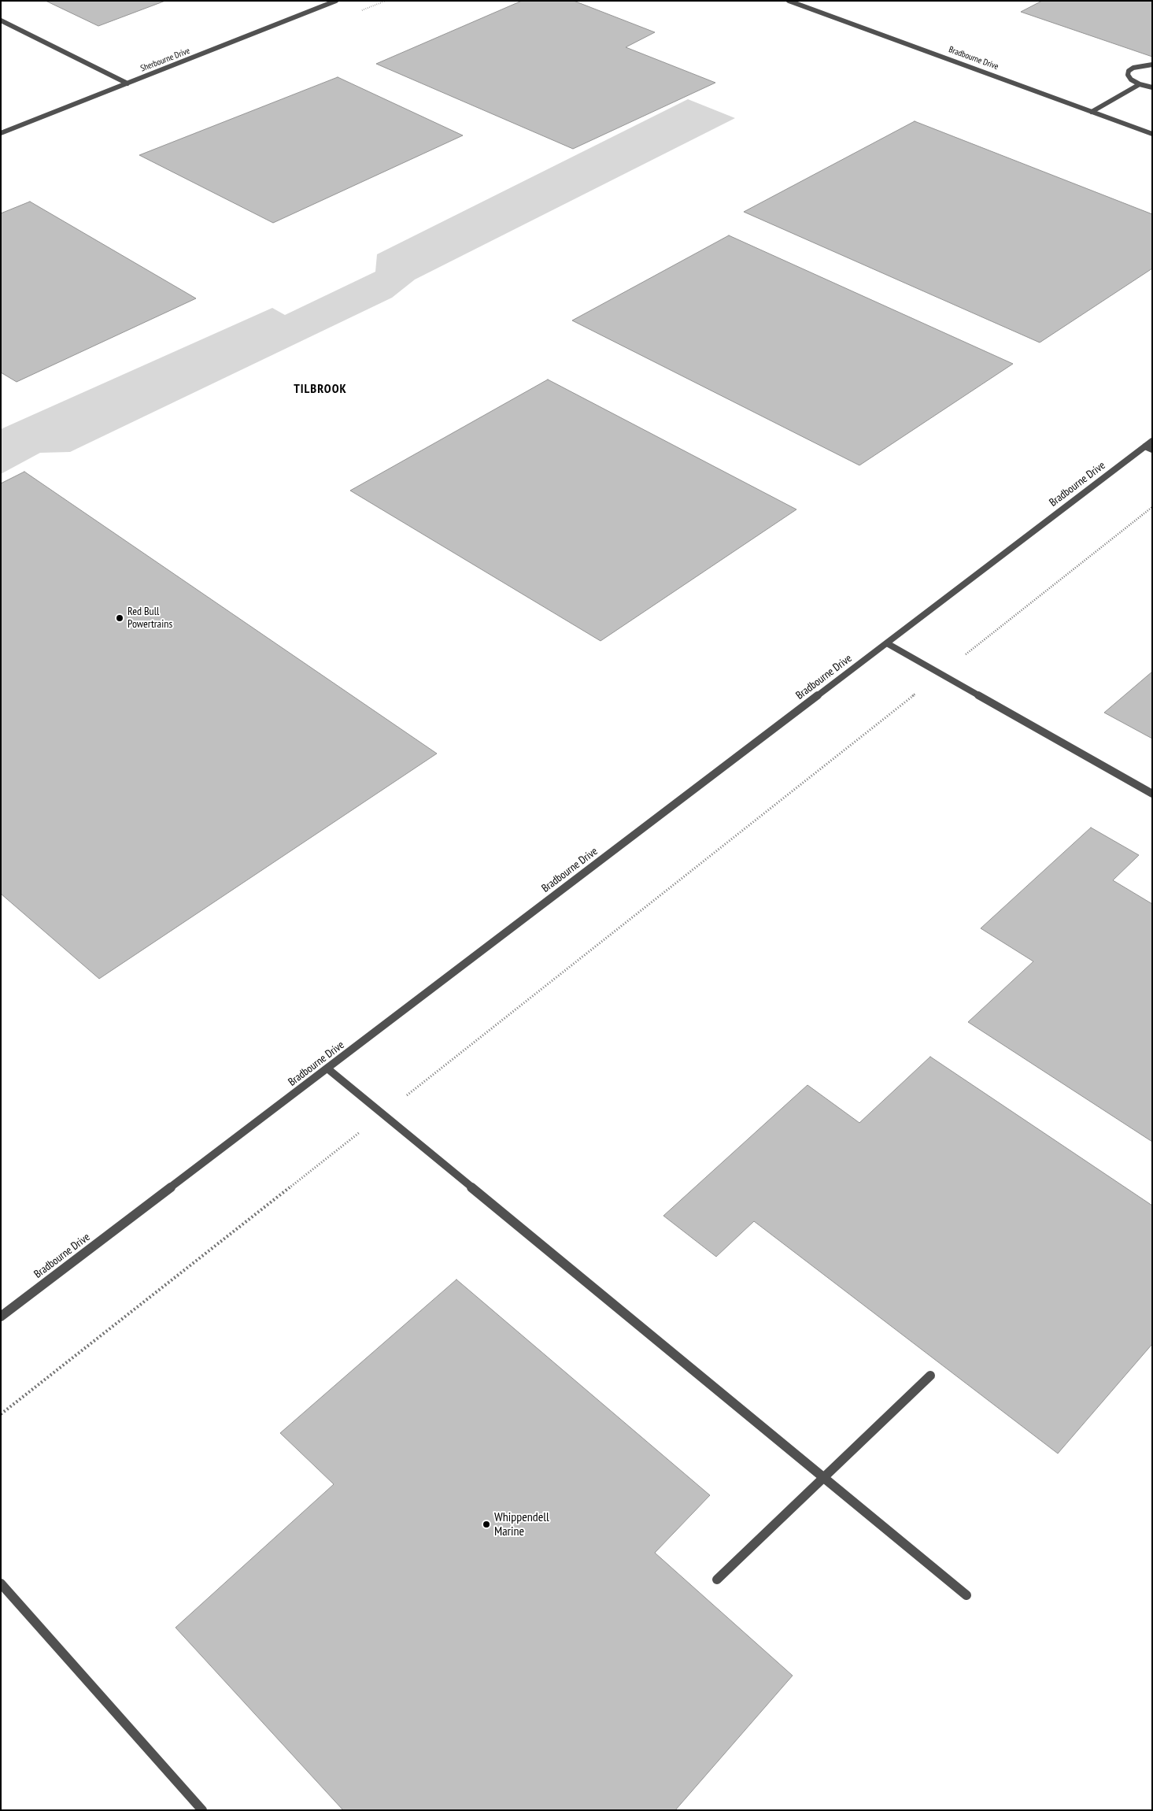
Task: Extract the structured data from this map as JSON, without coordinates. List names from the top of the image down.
{
  "streets": {
    "street": ["Bradbourne Drive", "Sherbourne Drive"]
  },
  "districts": ["TILBROOK"],
  "places": ["Red Bull Powertrains", "Whippendell Marine"]
}
